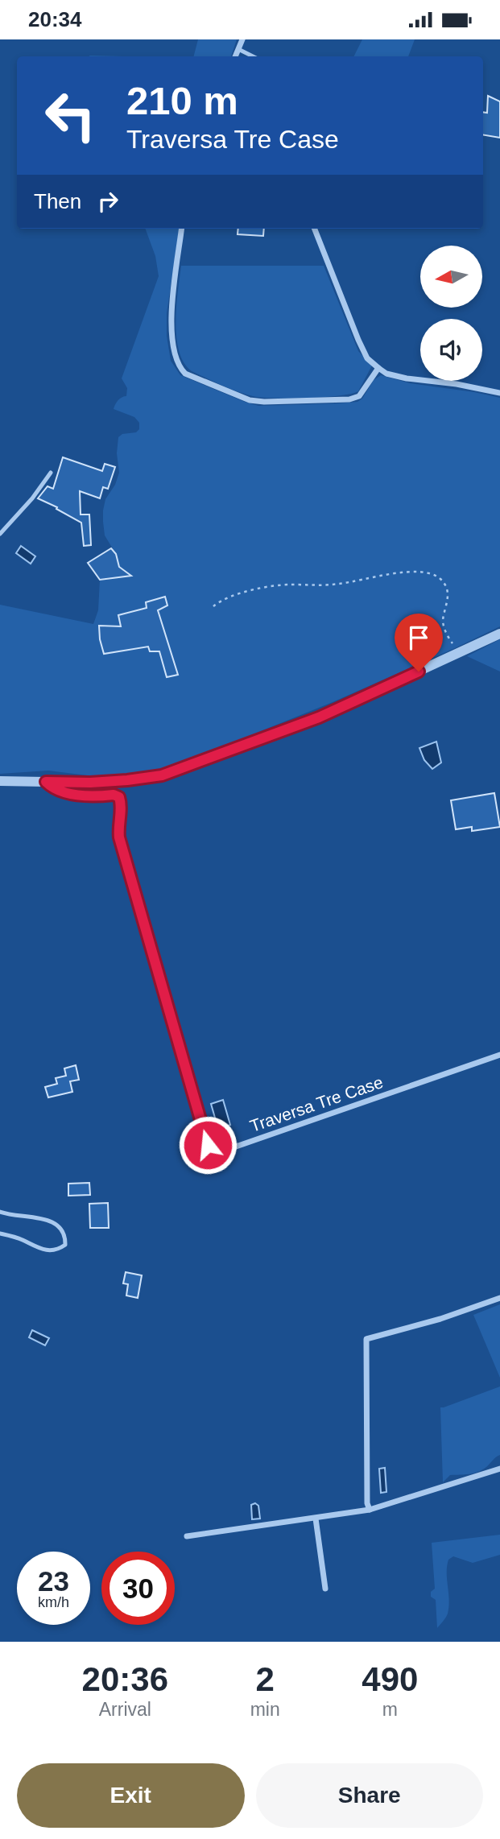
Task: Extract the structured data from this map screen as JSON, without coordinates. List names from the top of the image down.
{
  "streets": {
    "street": ["Traversa Tre Case"]
  },
  "north": "left",
  "page": {
    "status": "20:34",
    "turn": ["210 m", "Traversa Tre Case"],
    "then": "Then",
    "speed": "23 km/h",
    "limit": "30",
    "eta": [
      "20:36",
      "Arrival",
      "2",
      "min",
      "490",
      "m"
    ],
    "buttons": ["Exit", "Share"]
  }
}
